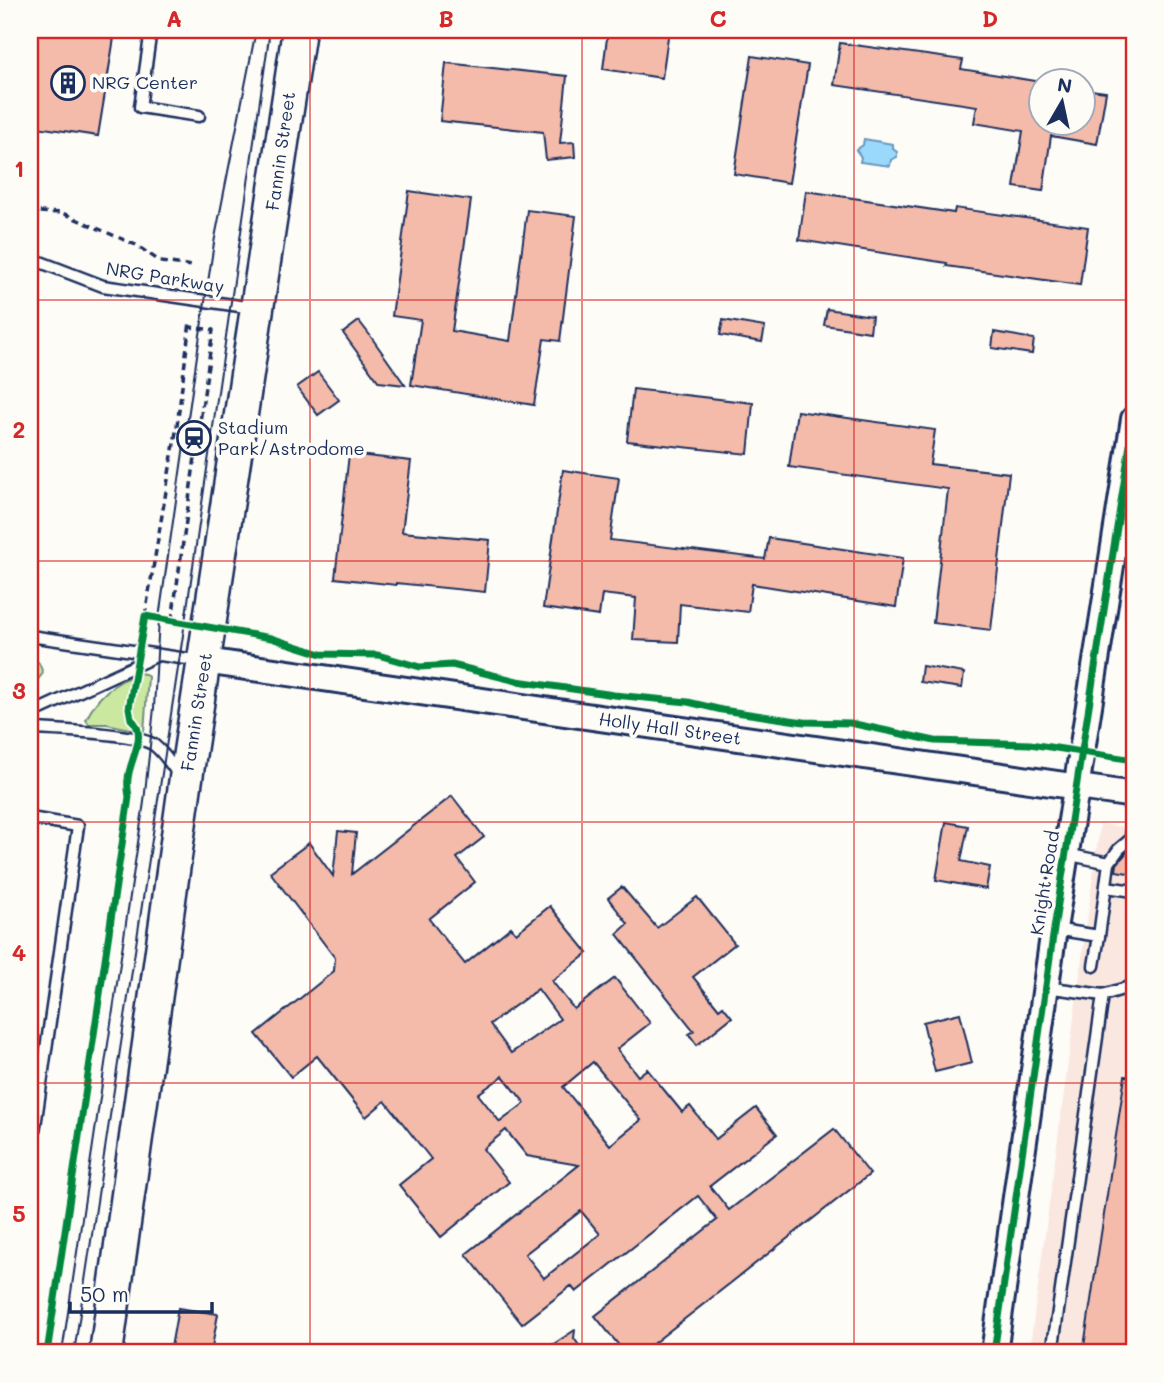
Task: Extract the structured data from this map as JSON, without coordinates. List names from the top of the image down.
{
  "streets": {
    "main road": ["Fannin Street"],
    "street": ["Holly Hall Street", "Knight Road"],
    "lane": ["NRG Parkway"]
  },
  "crossings": [
    ["Fannin Street", "NRG Parkway"],
    ["Fannin Street", "Holly Hall Street"],
    ["Holly Hall Street", "Knight Road"]
  ],
  "places": {
    "building": ["NRG Center"],
    "station": ["Stadium Park/Astrodome"]
  },
  "scale_bar": "50 m",
  "north": "top",
  "grid": {
    "columns": [
      "A",
      "B",
      "C",
      "D"
    ],
    "rows": [
      "1",
      "2",
      "3",
      "4",
      "5"
    ]
  }
}
